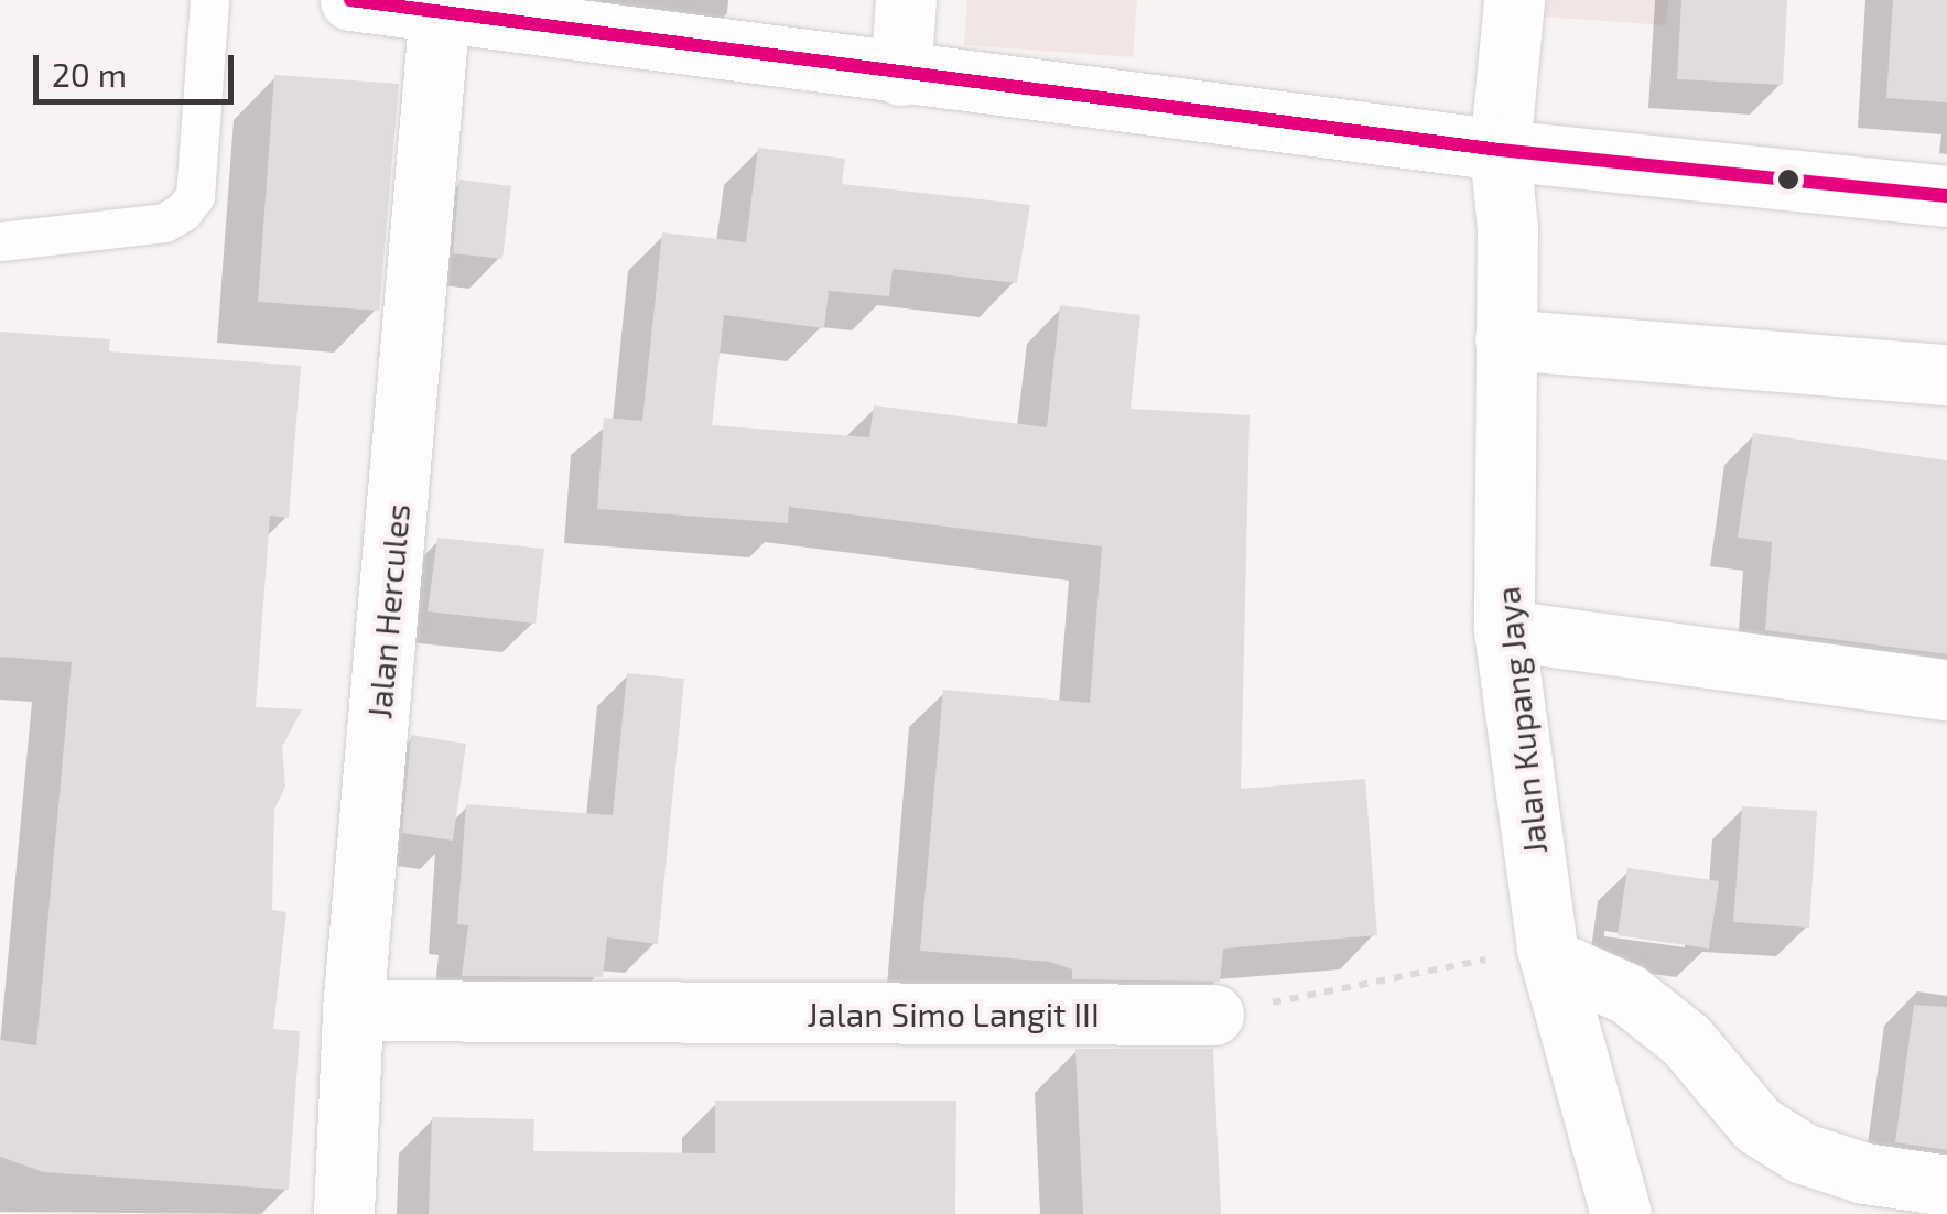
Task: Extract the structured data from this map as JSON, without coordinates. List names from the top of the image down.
{
  "streets": {
    "street": ["Jalan Hercules", "Jalan Kupang Jaya", "Jalan Simo Langit III"]
  },
  "crossings": [
    ["Jalan Hercules", "Jalan Simo Langit III"]
  ],
  "scale_bar": "20 m"
}
